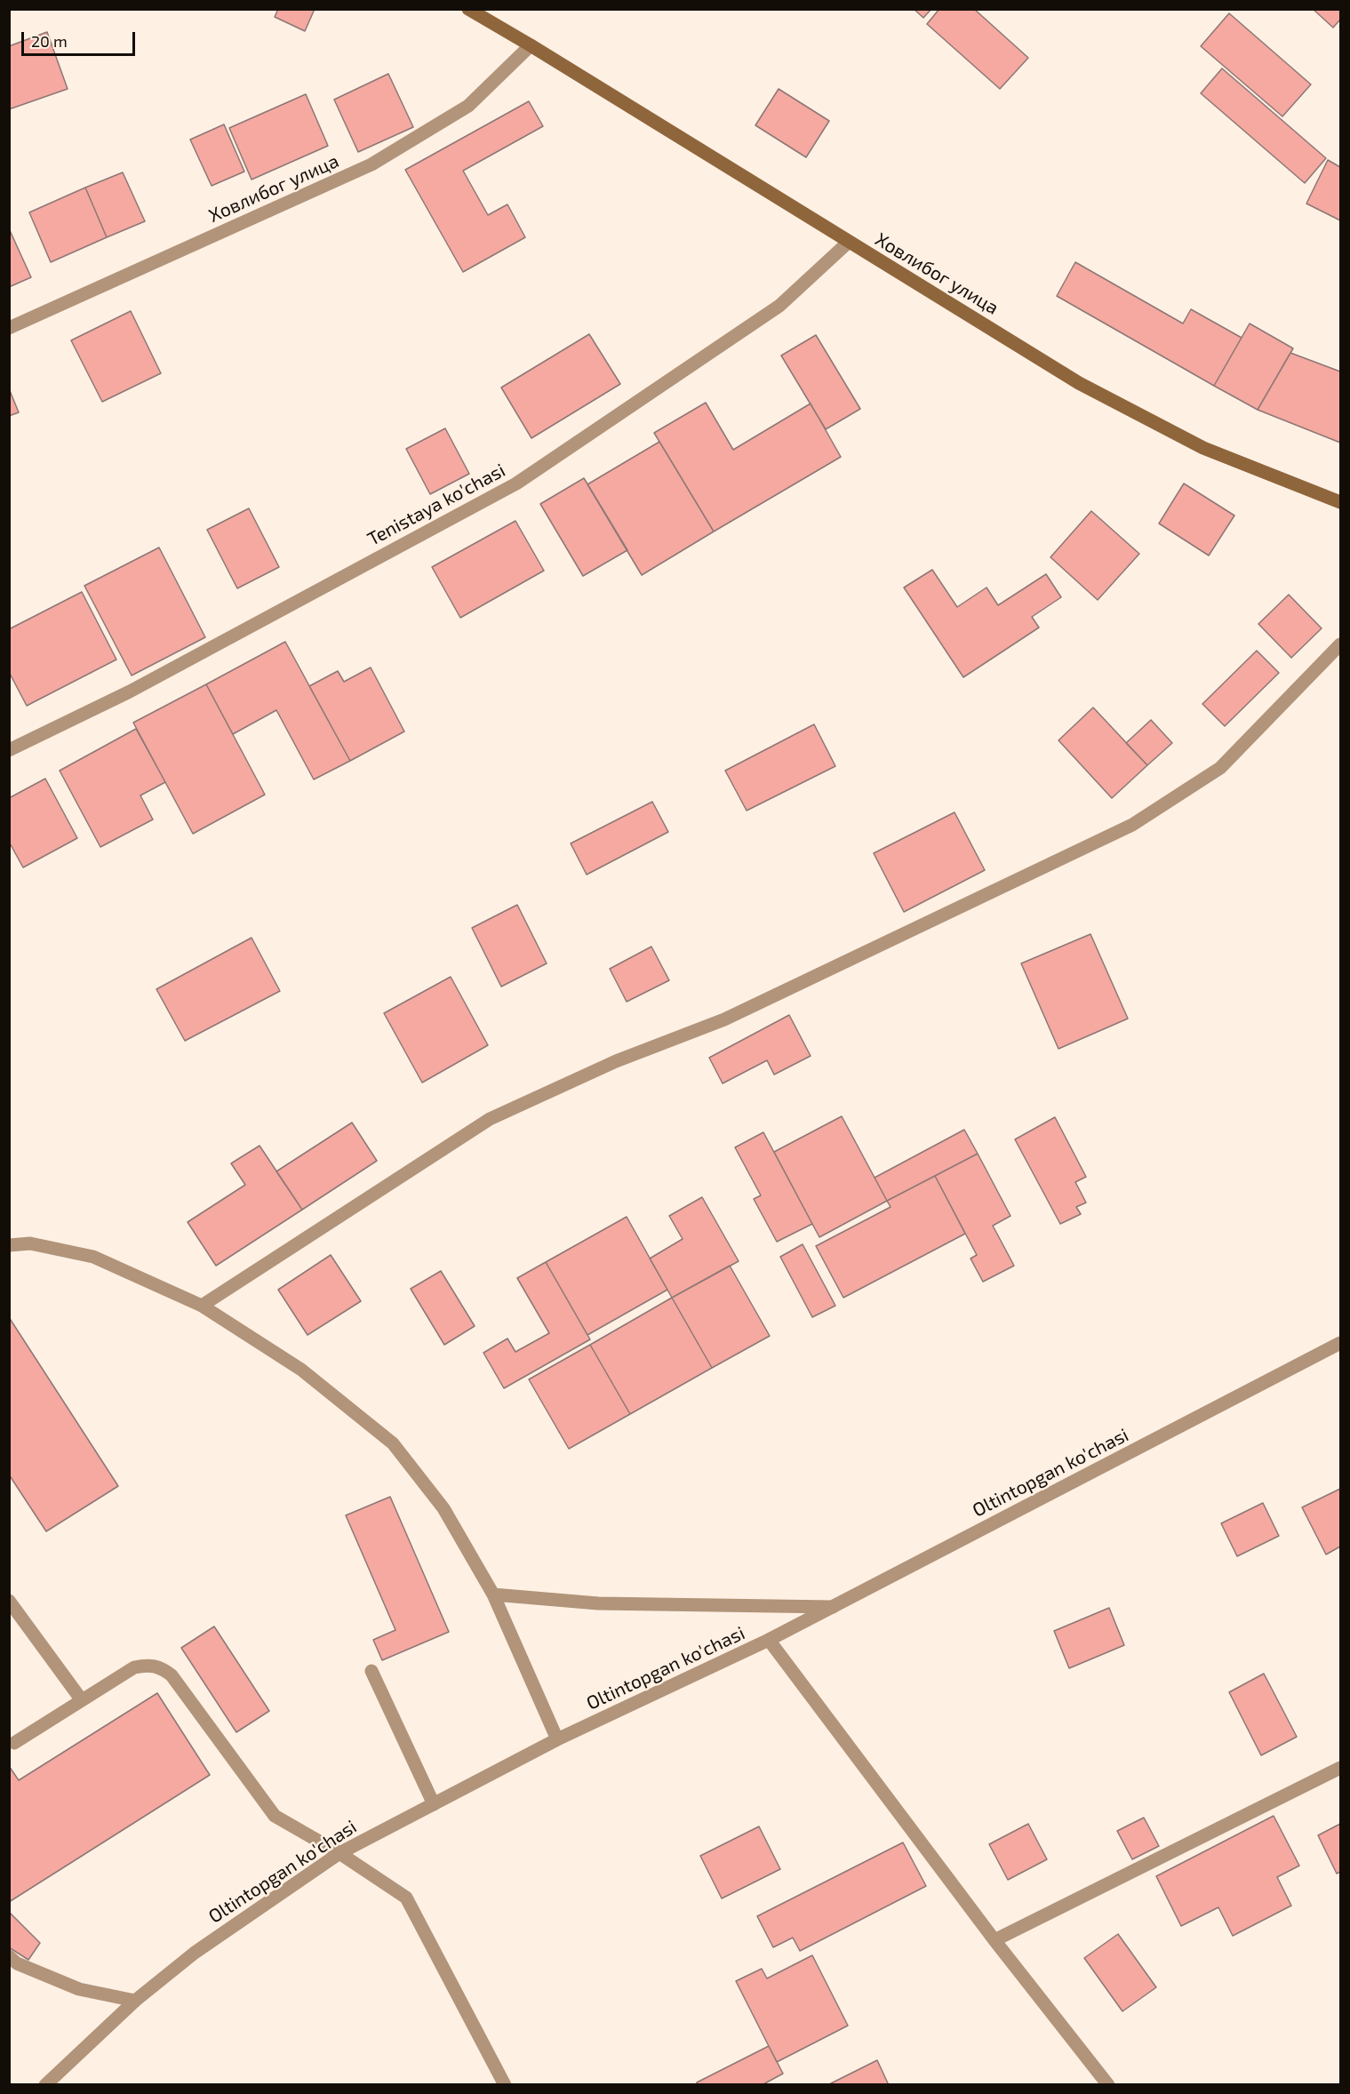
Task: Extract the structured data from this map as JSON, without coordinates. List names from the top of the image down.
{
  "streets": {
    "street": ["Ховлибог улица", "Tenistaya ko'chasi", "Oltintopgan ko'chasi"]
  },
  "crossings": [
    ["Ховлибог улица", "Tenistaya ko'chasi"]
  ],
  "scale_bar": "20 m"
}
